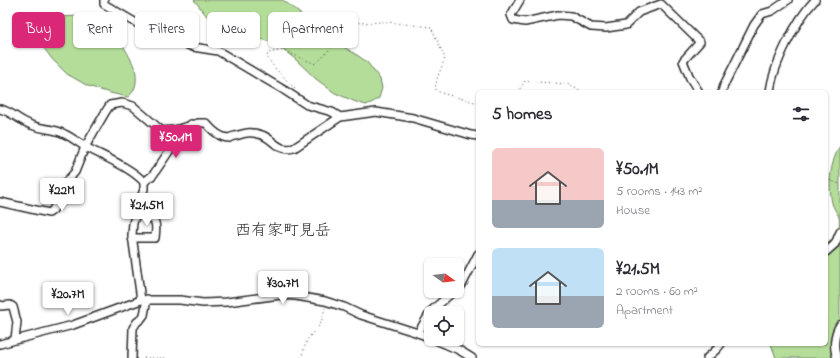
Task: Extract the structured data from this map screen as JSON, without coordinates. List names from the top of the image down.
{
  "districts": ["西有家町見岳"],
  "north": "right",
  "page": {
    "chip": [
      "Buy",
      "Rent",
      "Filters",
      "New",
      "Apartment"
    ],
    "heading": "5 homes",
    "price": [
      "¥50.1M",
      "¥22M",
      "¥21.5M",
      "¥30.7M",
      "¥20.7M"
    ],
    "list": [
      {
        "name": "¥50.1M",
        "note": "5 rooms · 143 m² · House"
      },
      {
        "name": "¥21.5M",
        "note": "2 rooms · 60 m² · Apartment"
      }
    ]
  }
}
